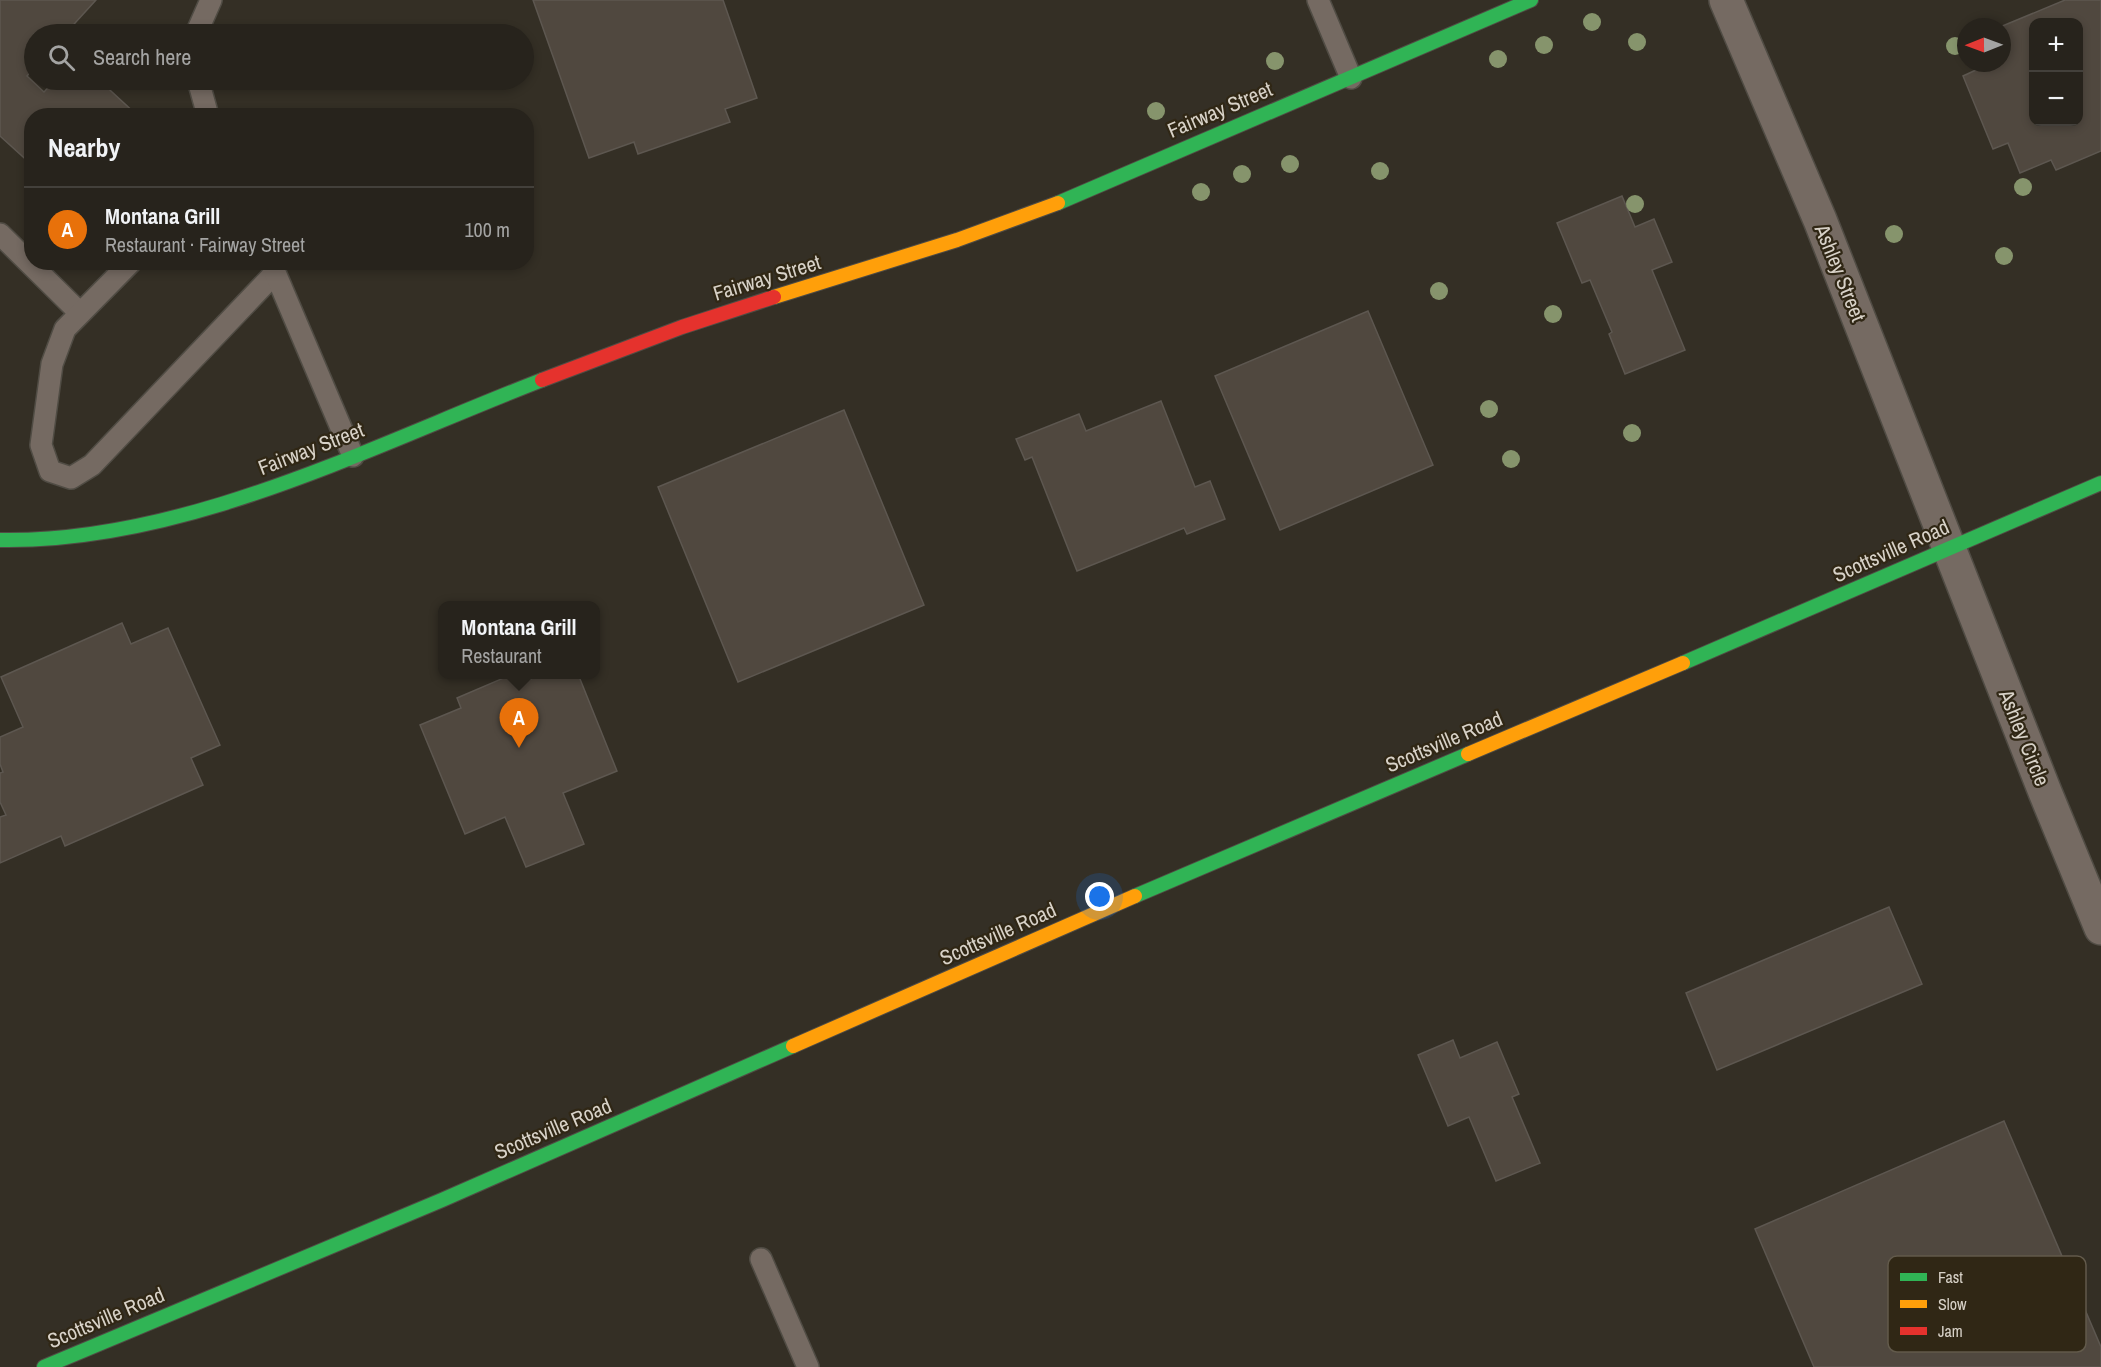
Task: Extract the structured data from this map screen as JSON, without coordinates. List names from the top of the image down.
{
  "streets": {
    "main road": ["Fairway Street", "Scottsville Road"],
    "street": ["Ashley Street", "Ashley Circle"]
  },
  "crossings": [
    ["Ashley Street", "Scottsville Road"],
    ["Ashley Street", "Ashley Circle"],
    ["Scottsville Road", "Ashley Circle"]
  ],
  "legend": ["Fast", "Slow", "Jam"],
  "north": "left",
  "page": {
    "map_buttons": ["+", "−"],
    "search": "Search here",
    "heading": "Nearby",
    "list": [
      {
        "mark": "A",
        "name": "Montana Grill",
        "note": "Restaurant · Fairway Street",
        "value": "100 m"
      }
    ],
    "popup": ["Montana Grill", "Restaurant"],
    "pins": "A"
  }
}
